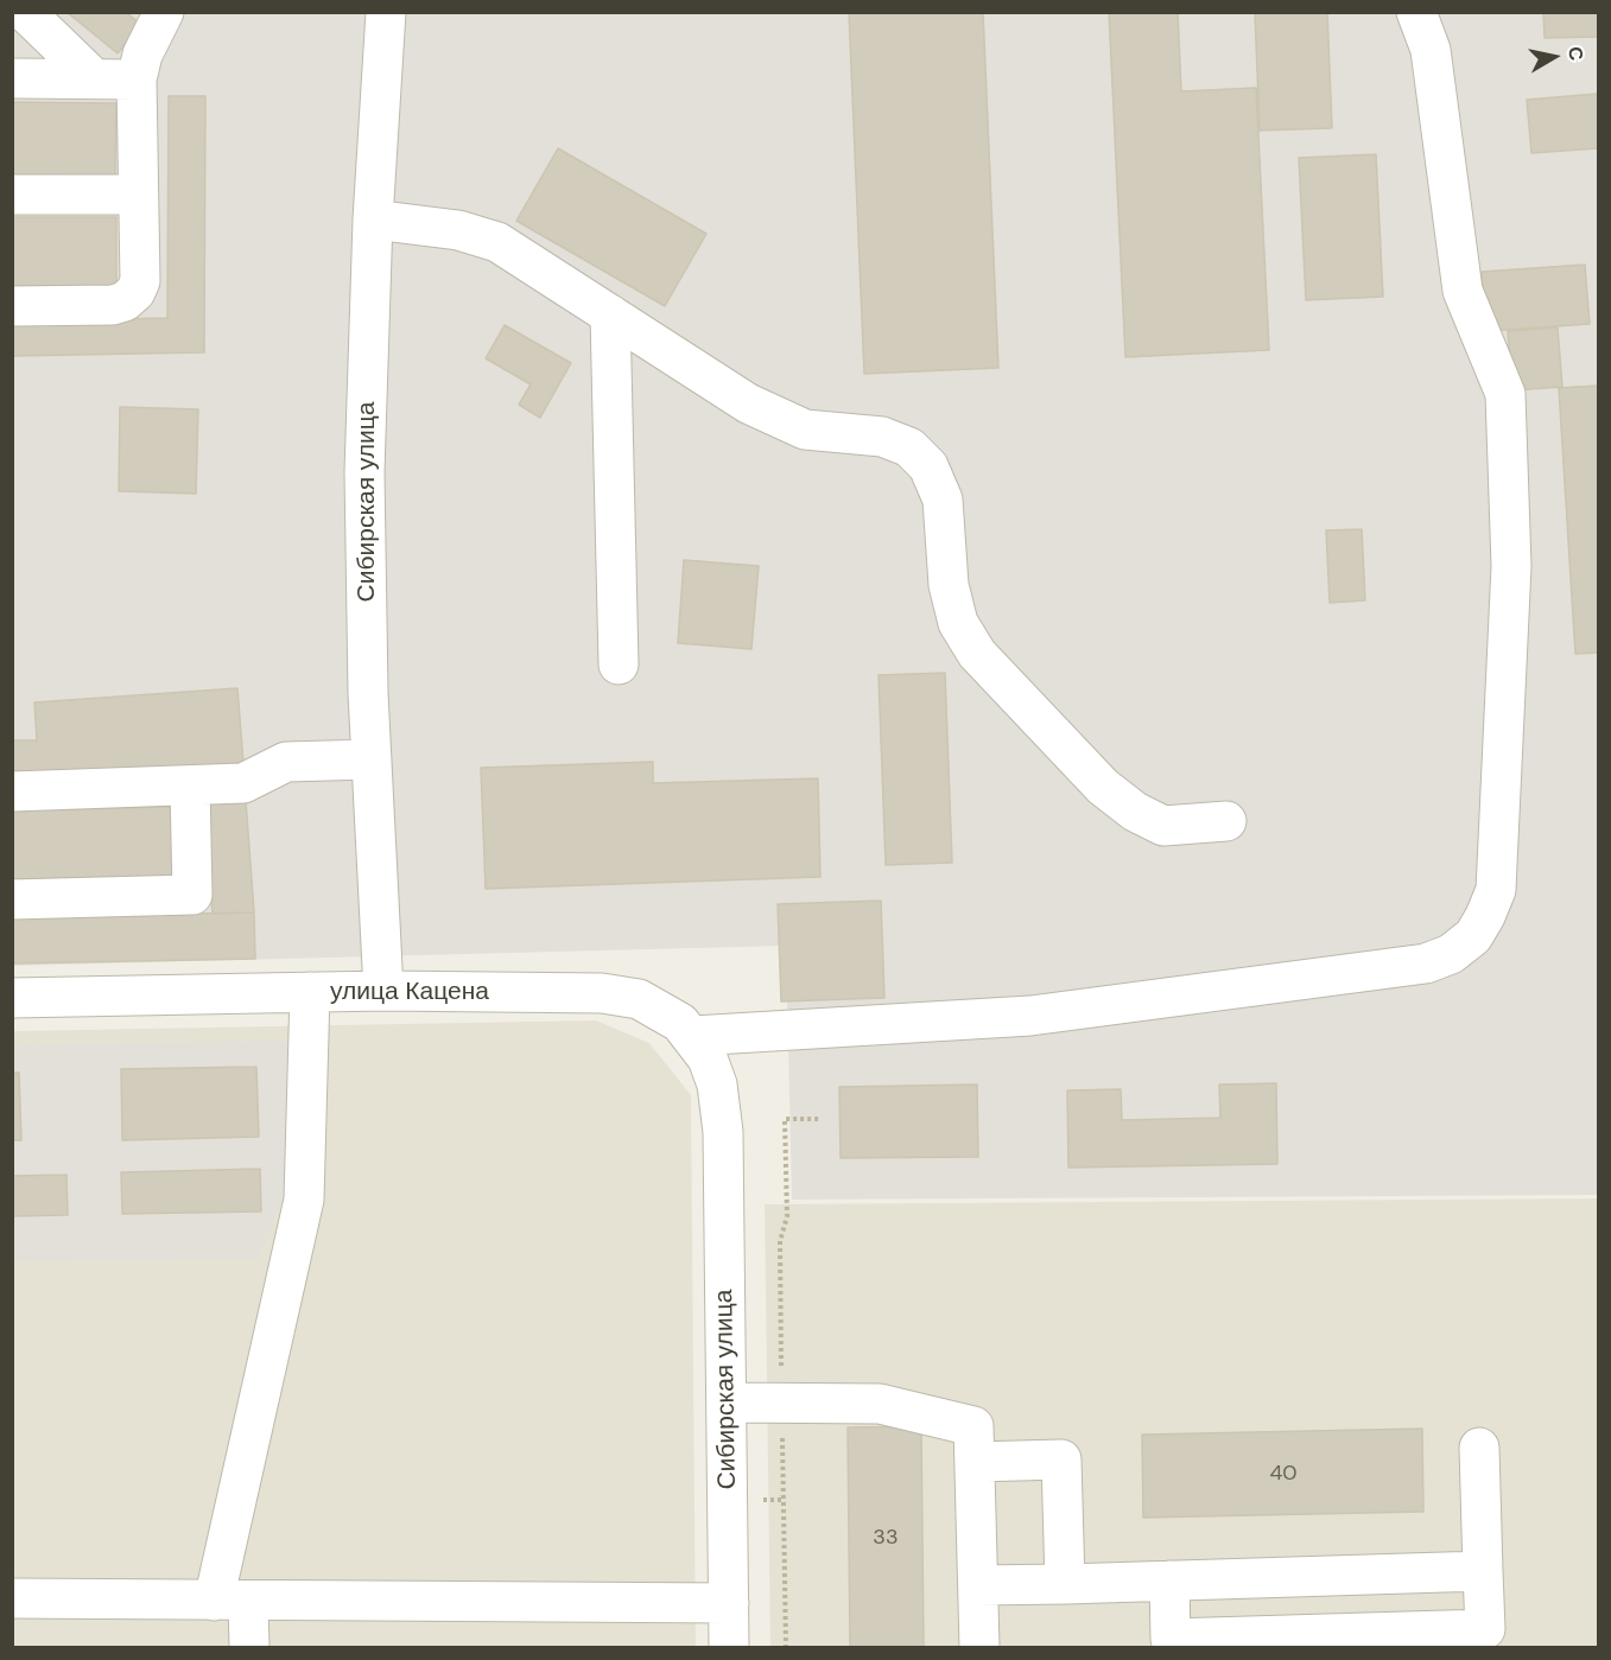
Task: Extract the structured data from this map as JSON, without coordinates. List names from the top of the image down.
{
  "streets": {
    "street": ["Сибирская улица", "улица Кацена"]
  },
  "crossings": [
    ["Сибирская улица", "улица Кацена"]
  ],
  "house_numbers": ["40", "33"],
  "north": "right"
}
